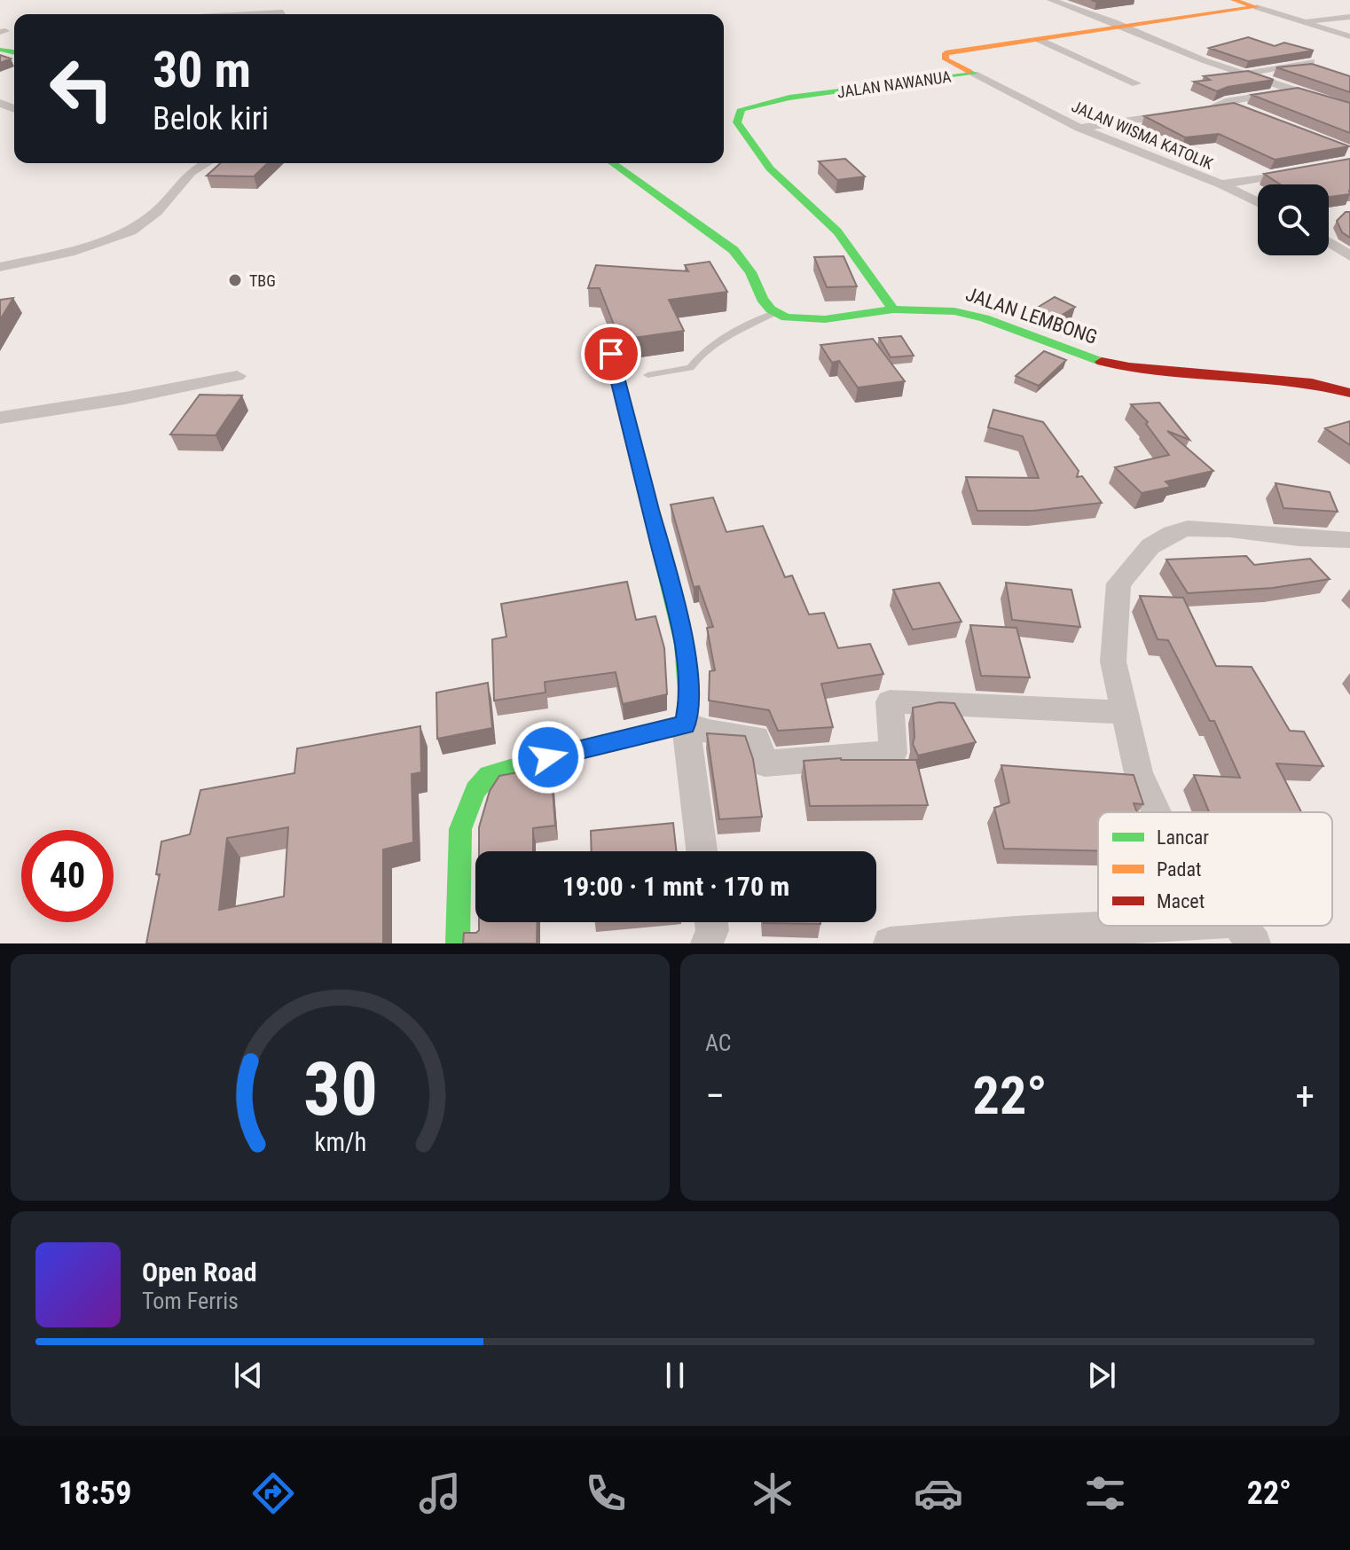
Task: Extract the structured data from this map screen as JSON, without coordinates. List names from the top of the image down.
{
  "streets": {
    "street": ["JALAN NAWANUA", "JALAN WISMA KATOLIK", "JALAN LEMBONG"]
  },
  "crossings": [
    ["JALAN NAWANUA", "JALAN WISMA KATOLIK"],
    ["JALAN NAWANUA", "JALAN LEMBONG"]
  ],
  "places": ["TBG"],
  "legend": ["Lancar", "Padat", "Macet"],
  "page": {
    "turn": ["30 m", "Belok kiri"],
    "limit": "40",
    "trip": "19:00 · 1 mnt · 170 m",
    "tile": "AC",
    "heat": ["−", "22°", "+"],
    "song": ["Open Road", "Tom Ferris"],
    "tabs": ["18:59", "22°"],
    "gauge": ["30", "km/h"]
  }
}
